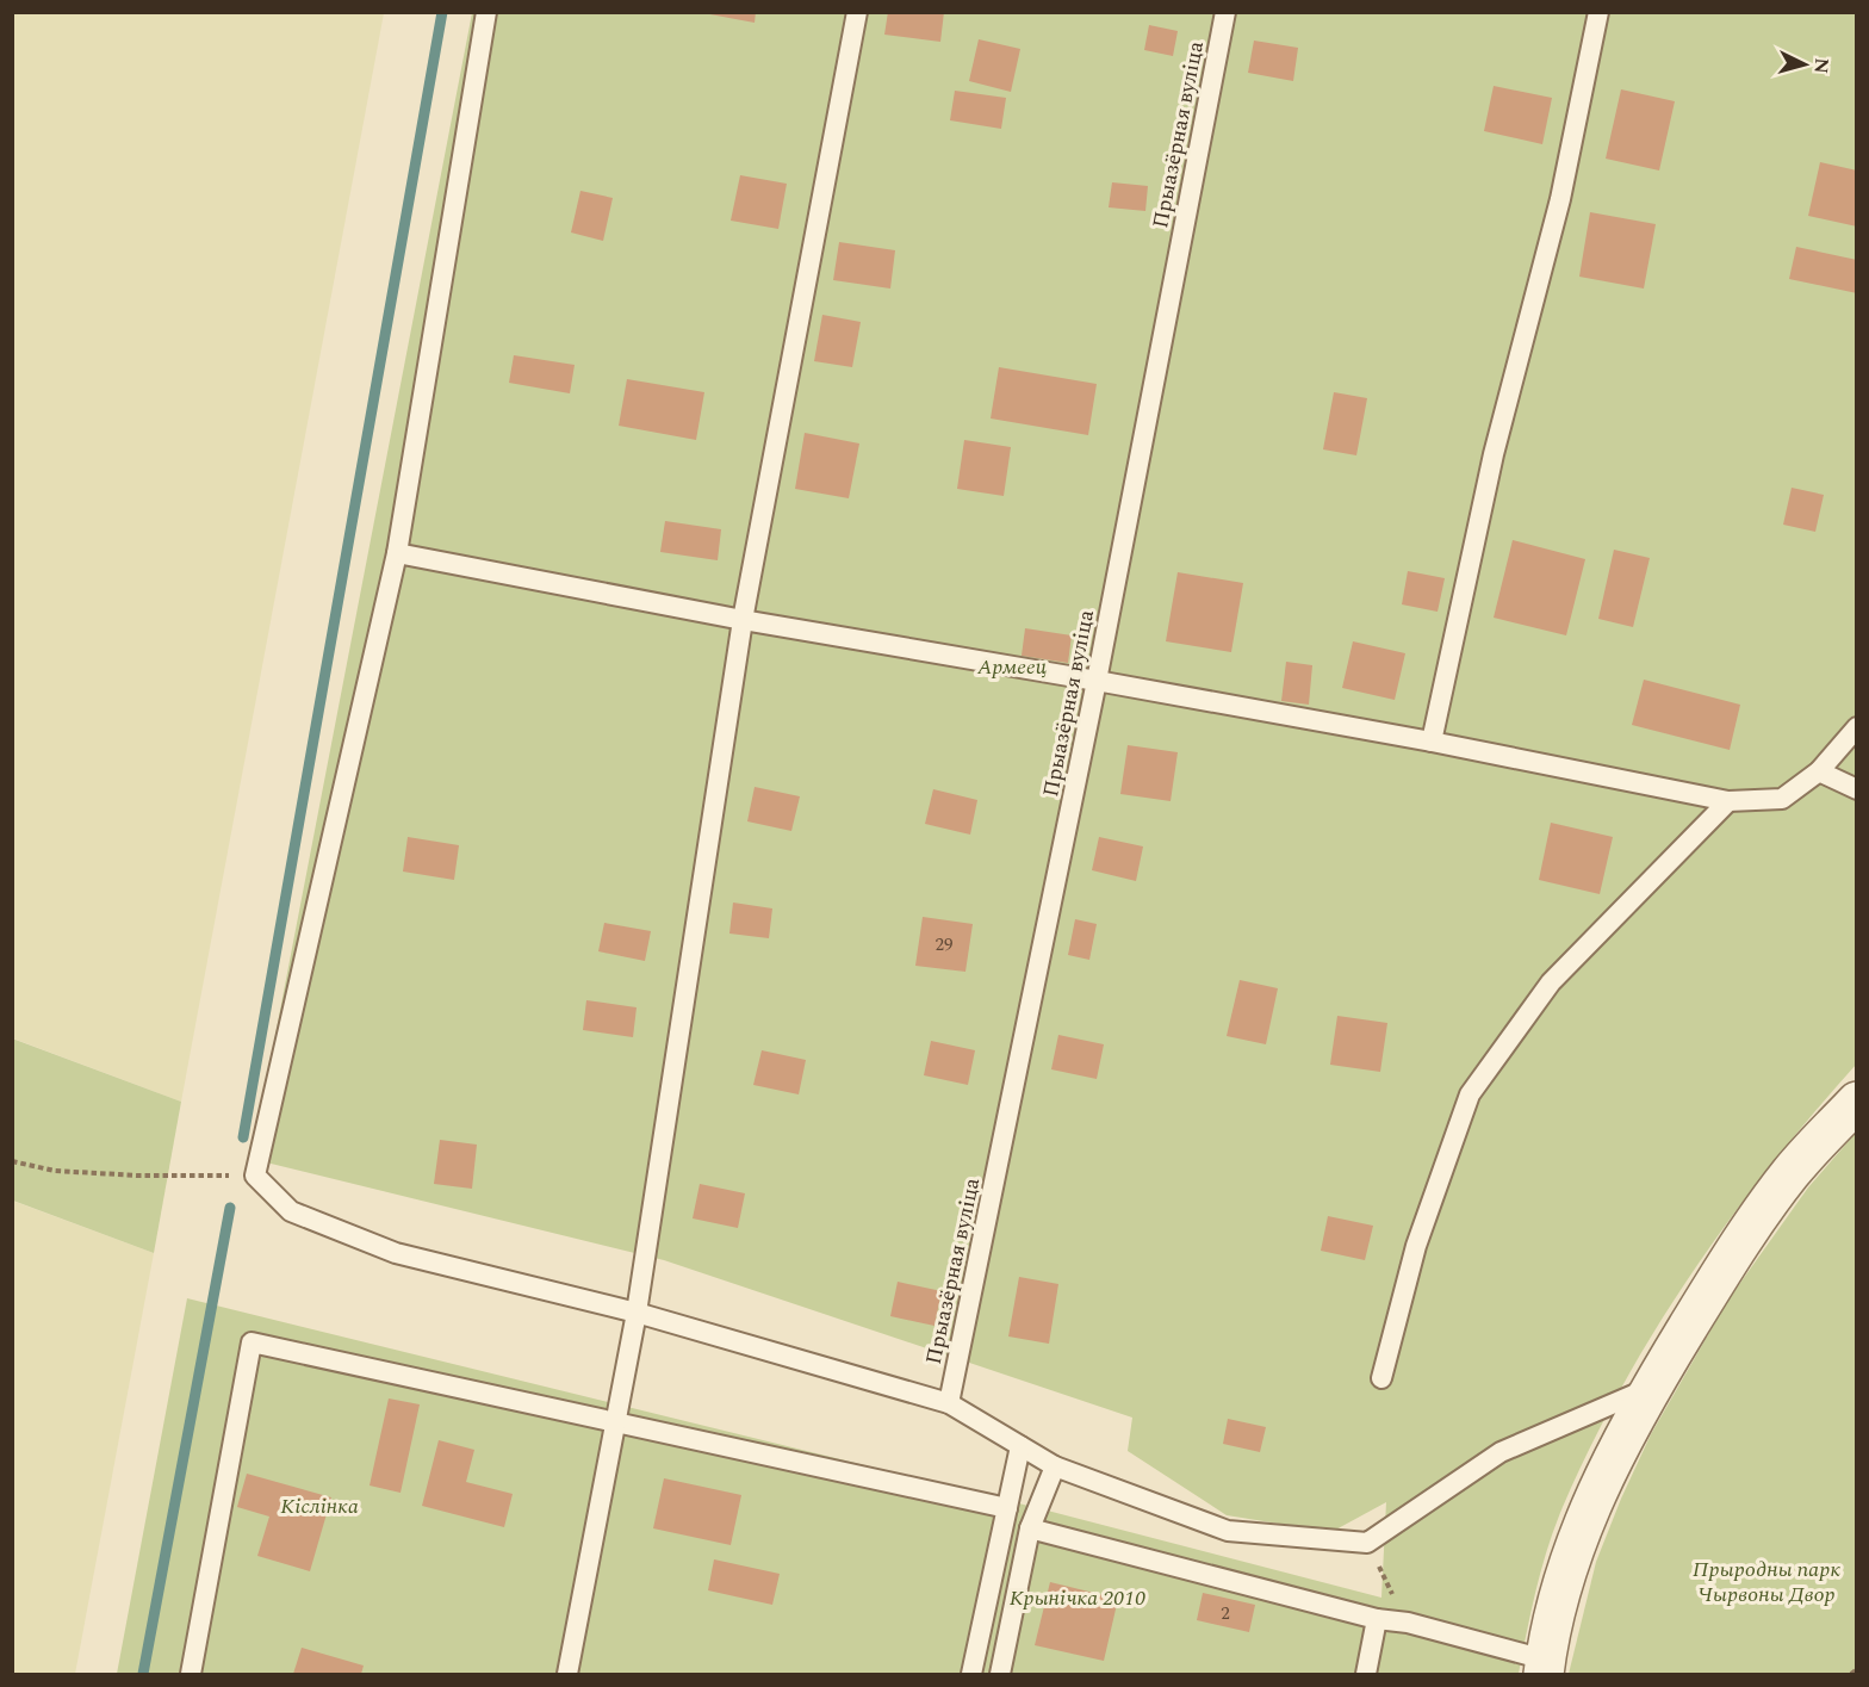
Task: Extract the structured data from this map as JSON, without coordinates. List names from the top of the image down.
{
  "streets": {
    "lane": ["Прыазёрная вуліца"]
  },
  "parks": [
    "Армеец",
    "Кіслінка",
    "Прыродны парк Чырвоны Двор",
    "Крынічка 2010"
  ],
  "house_numbers": ["29", "2"],
  "north": "right"
}
